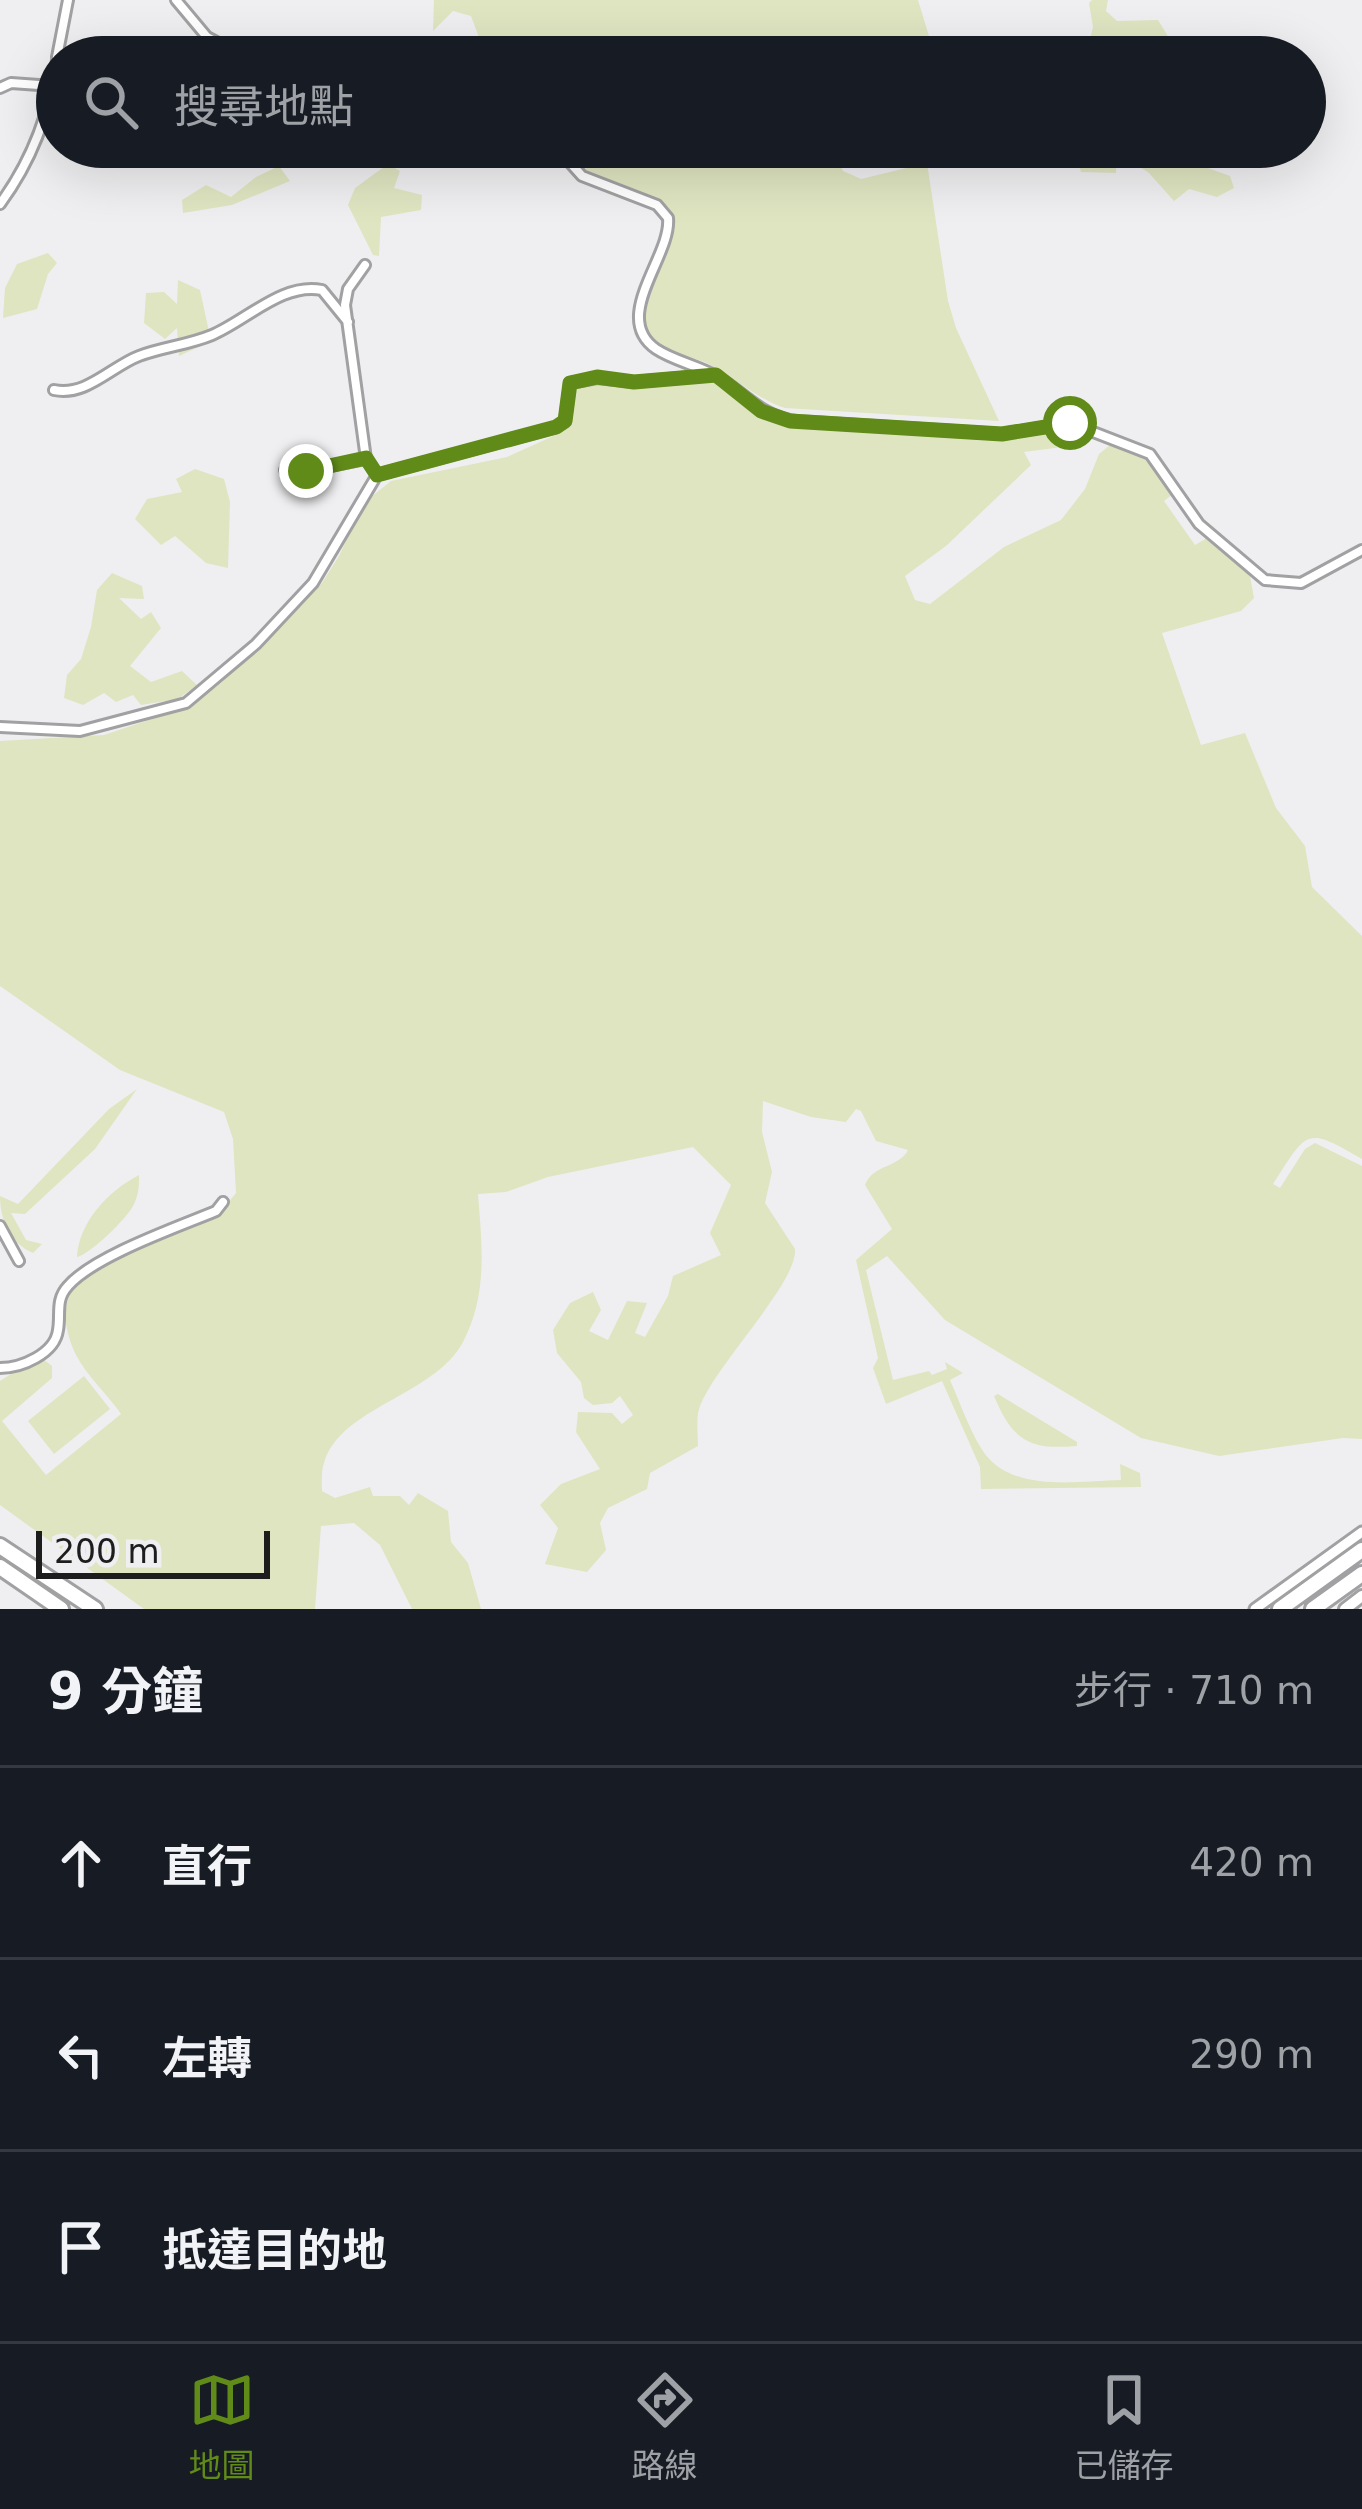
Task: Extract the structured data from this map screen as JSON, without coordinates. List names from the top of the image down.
{
  "scale_bar": "200 m",
  "page": {
    "search": "搜尋地點",
    "scale": "200 m",
    "heading": ["9 分鐘", "步行 · 710 m"],
    "list": [
      ["直行", "420 m"],
      ["左轉", "290 m"],
      "抵達目的地"
    ],
    "nav": ["地圖", "路線", "已儲存"]
  }
}
